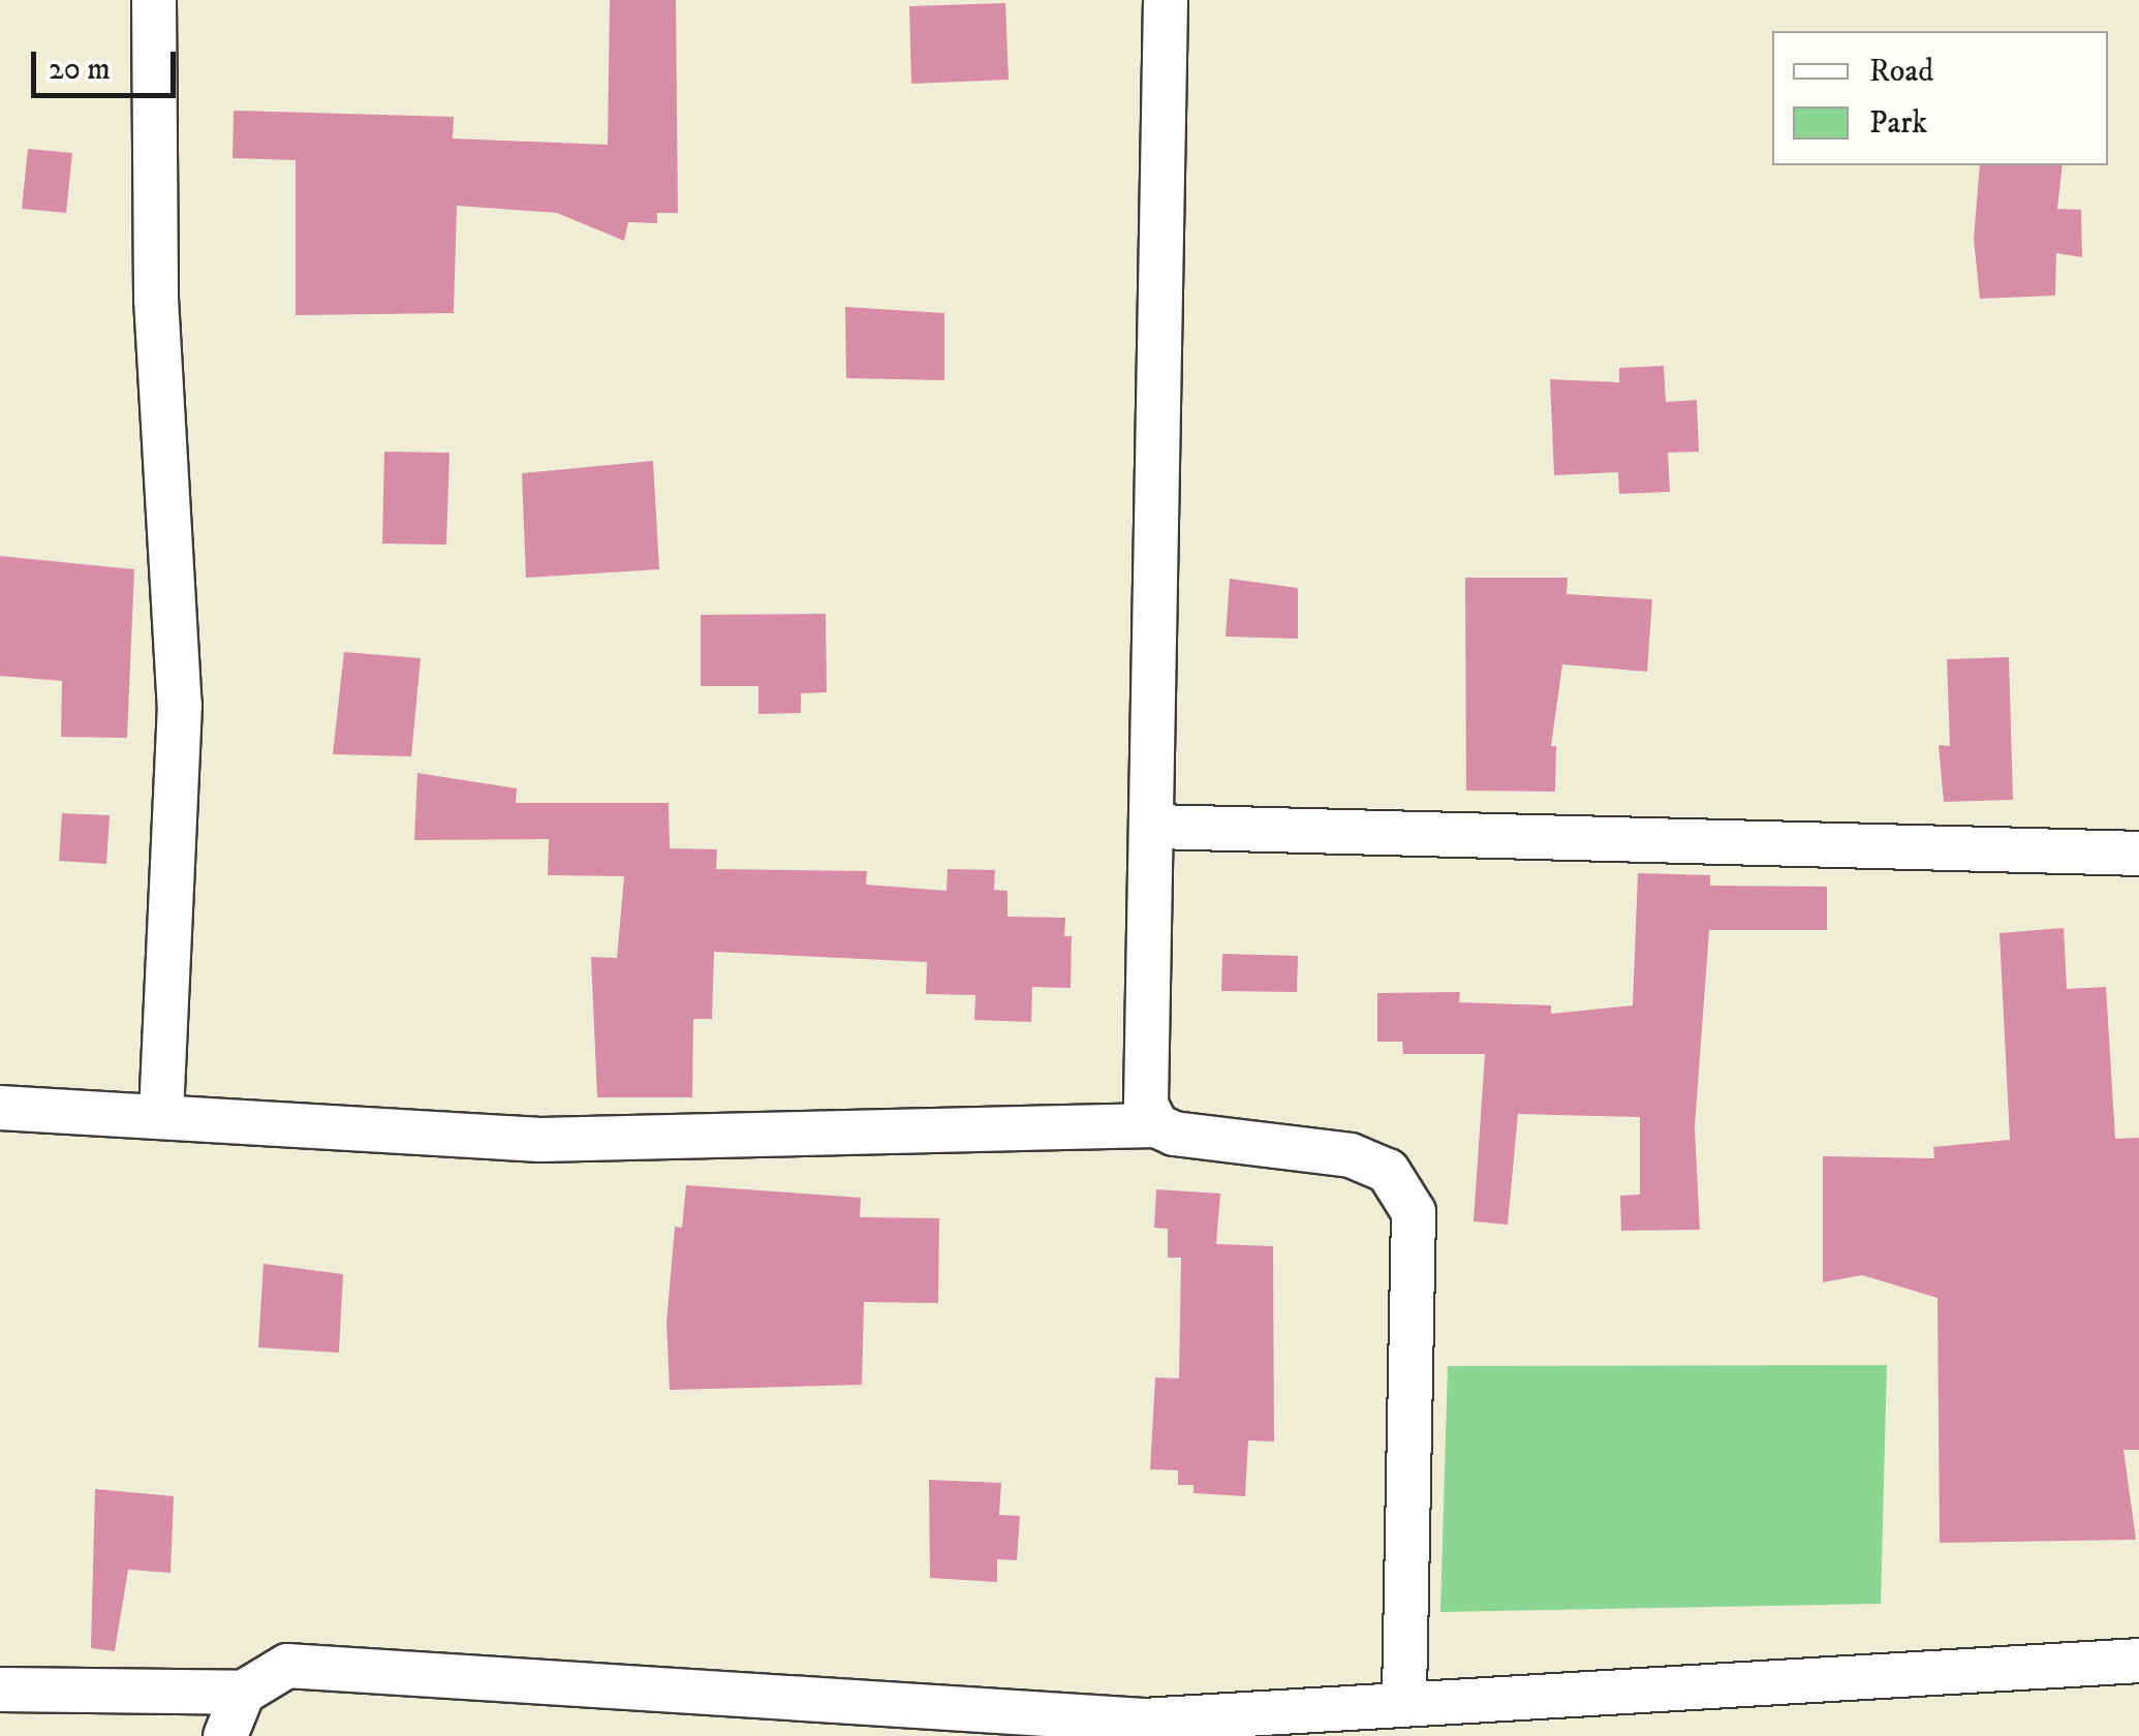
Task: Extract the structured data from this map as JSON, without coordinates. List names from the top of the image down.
{
  "legend": ["Road", "Park"],
  "scale_bar": "20 m"
}
